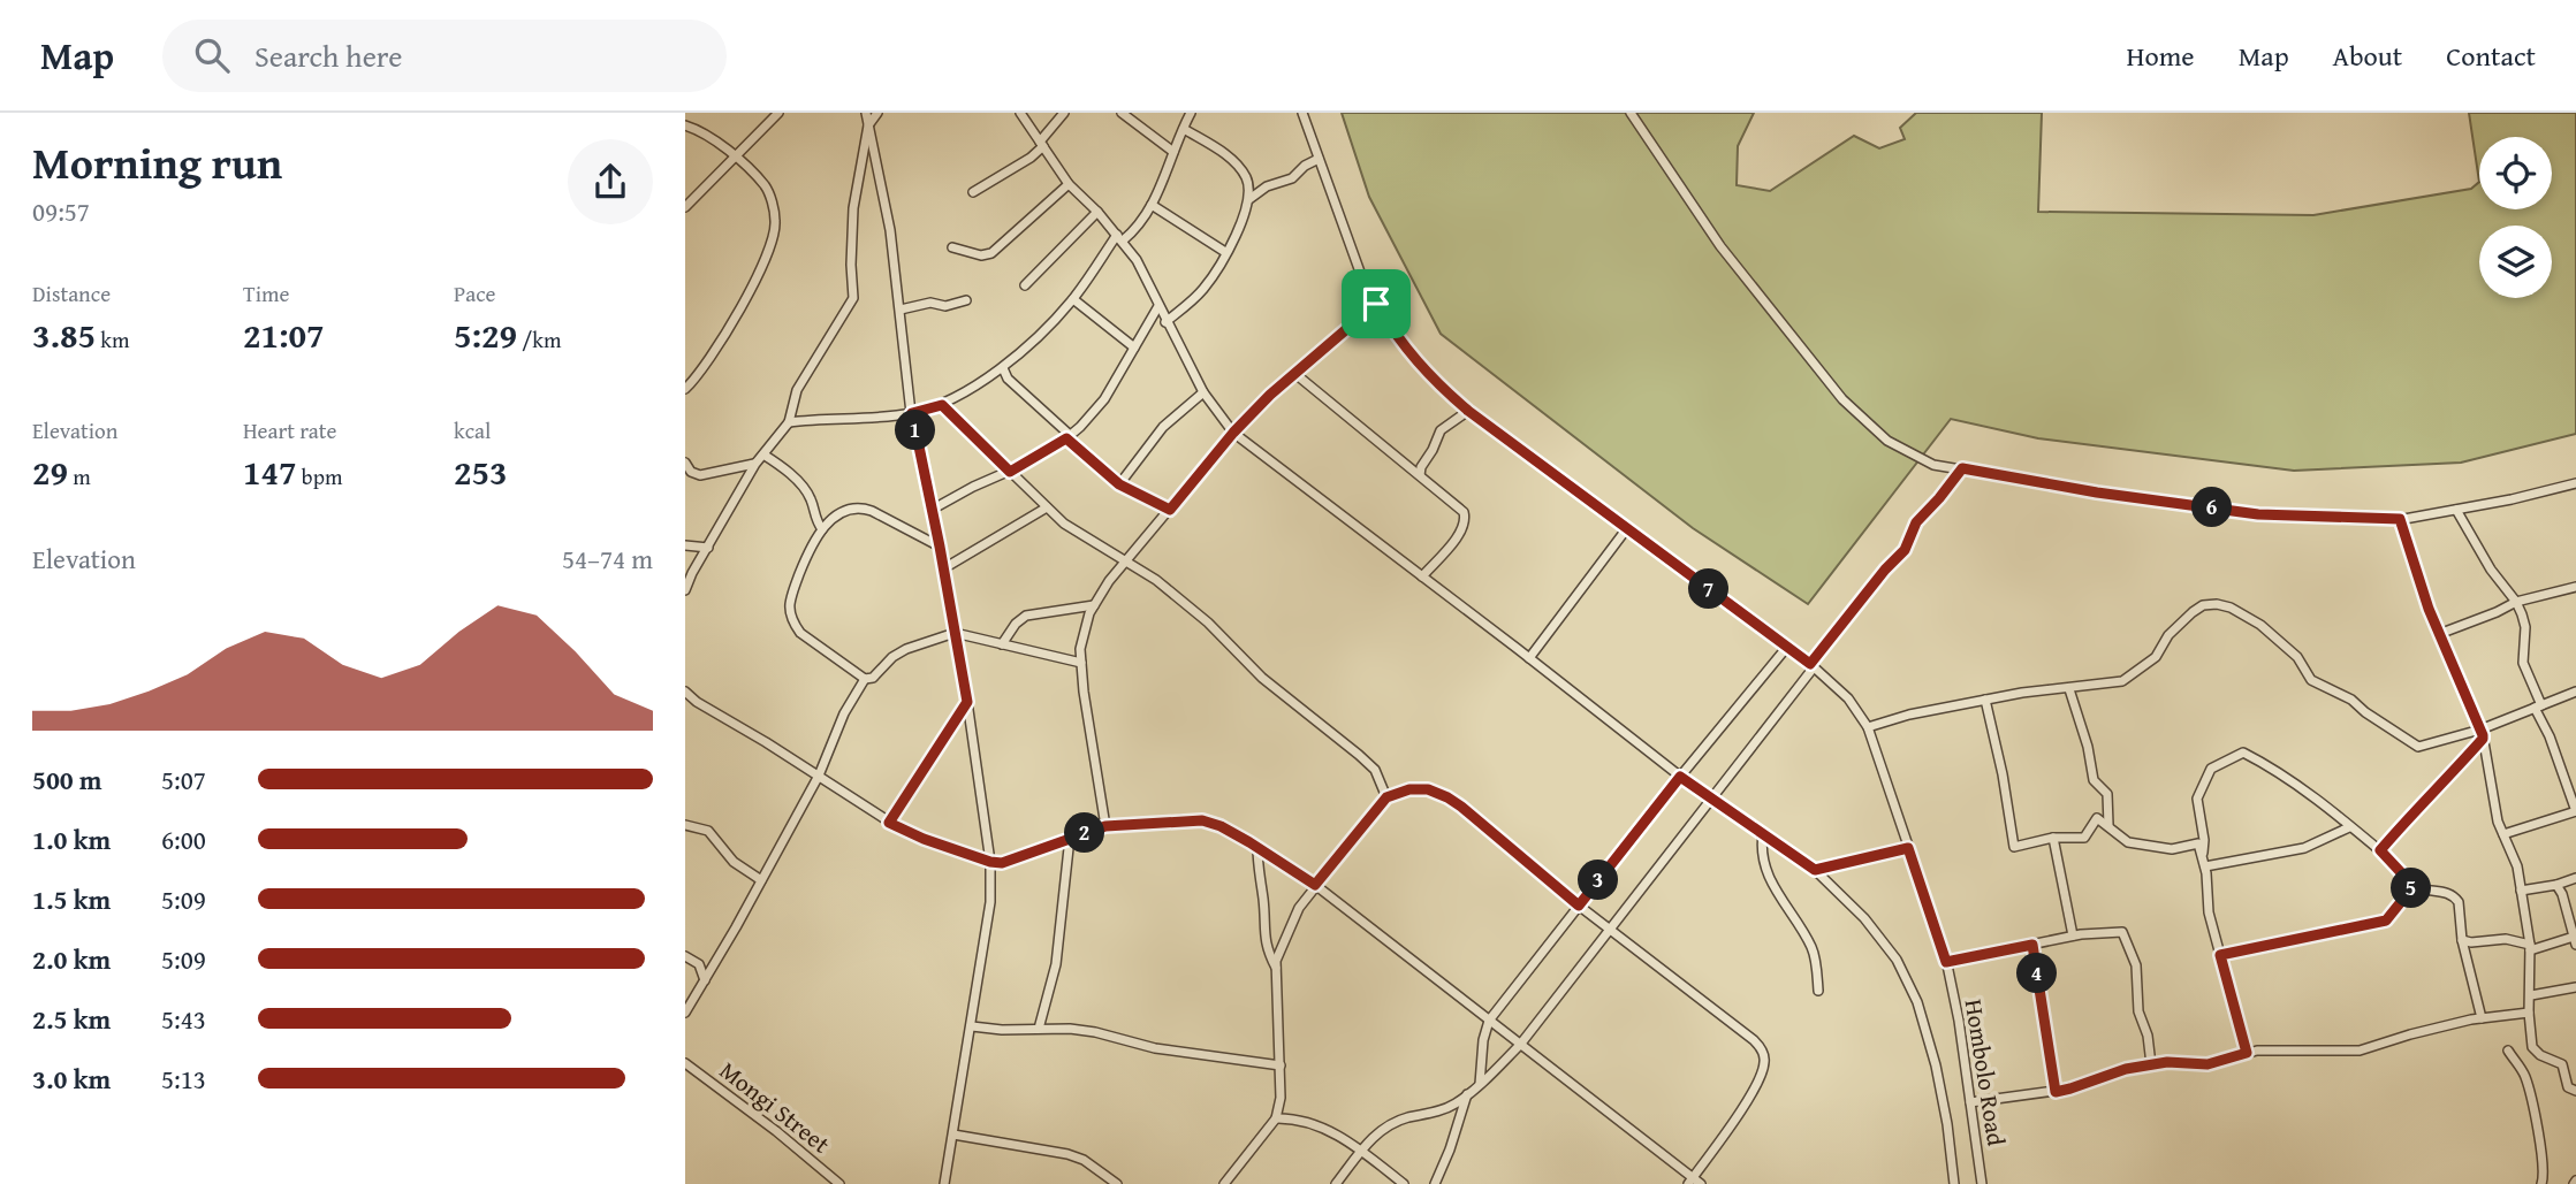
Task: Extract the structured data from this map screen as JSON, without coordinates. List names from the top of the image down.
{
  "streets": {
    "street": ["Hombolo Road", "Mongi Street"]
  },
  "page": {
    "header": "Map",
    "search": "Search here",
    "nav": [
      "Home",
      "Map",
      "About",
      "Contact"
    ],
    "heading": ["Morning run", "09:57"],
    "stats": [
      ["Distance", "3.85 km"],
      ["Time", "21:07"],
      ["Pace", "5:29 /km"],
      ["Elevation", "29 m"],
      ["Heart rate", "147 bpm"],
      ["kcal", "253"]
    ],
    "pins": [
      "1",
      "6",
      "7",
      "2",
      "3",
      "5",
      "4"
    ],
    "chart": ["Elevation", "54–74 m"],
    "list": [
      {
        "name": "500 m",
        "note": "5:07"
      },
      {
        "name": "1.0 km",
        "note": "6:00"
      },
      {
        "name": "1.5 km",
        "note": "5:09"
      },
      {
        "name": "2.0 km",
        "note": "5:09"
      },
      {
        "name": "2.5 km",
        "note": "5:43"
      },
      {
        "name": "3.0 km",
        "note": "5:13"
      }
    ]
  }
}
